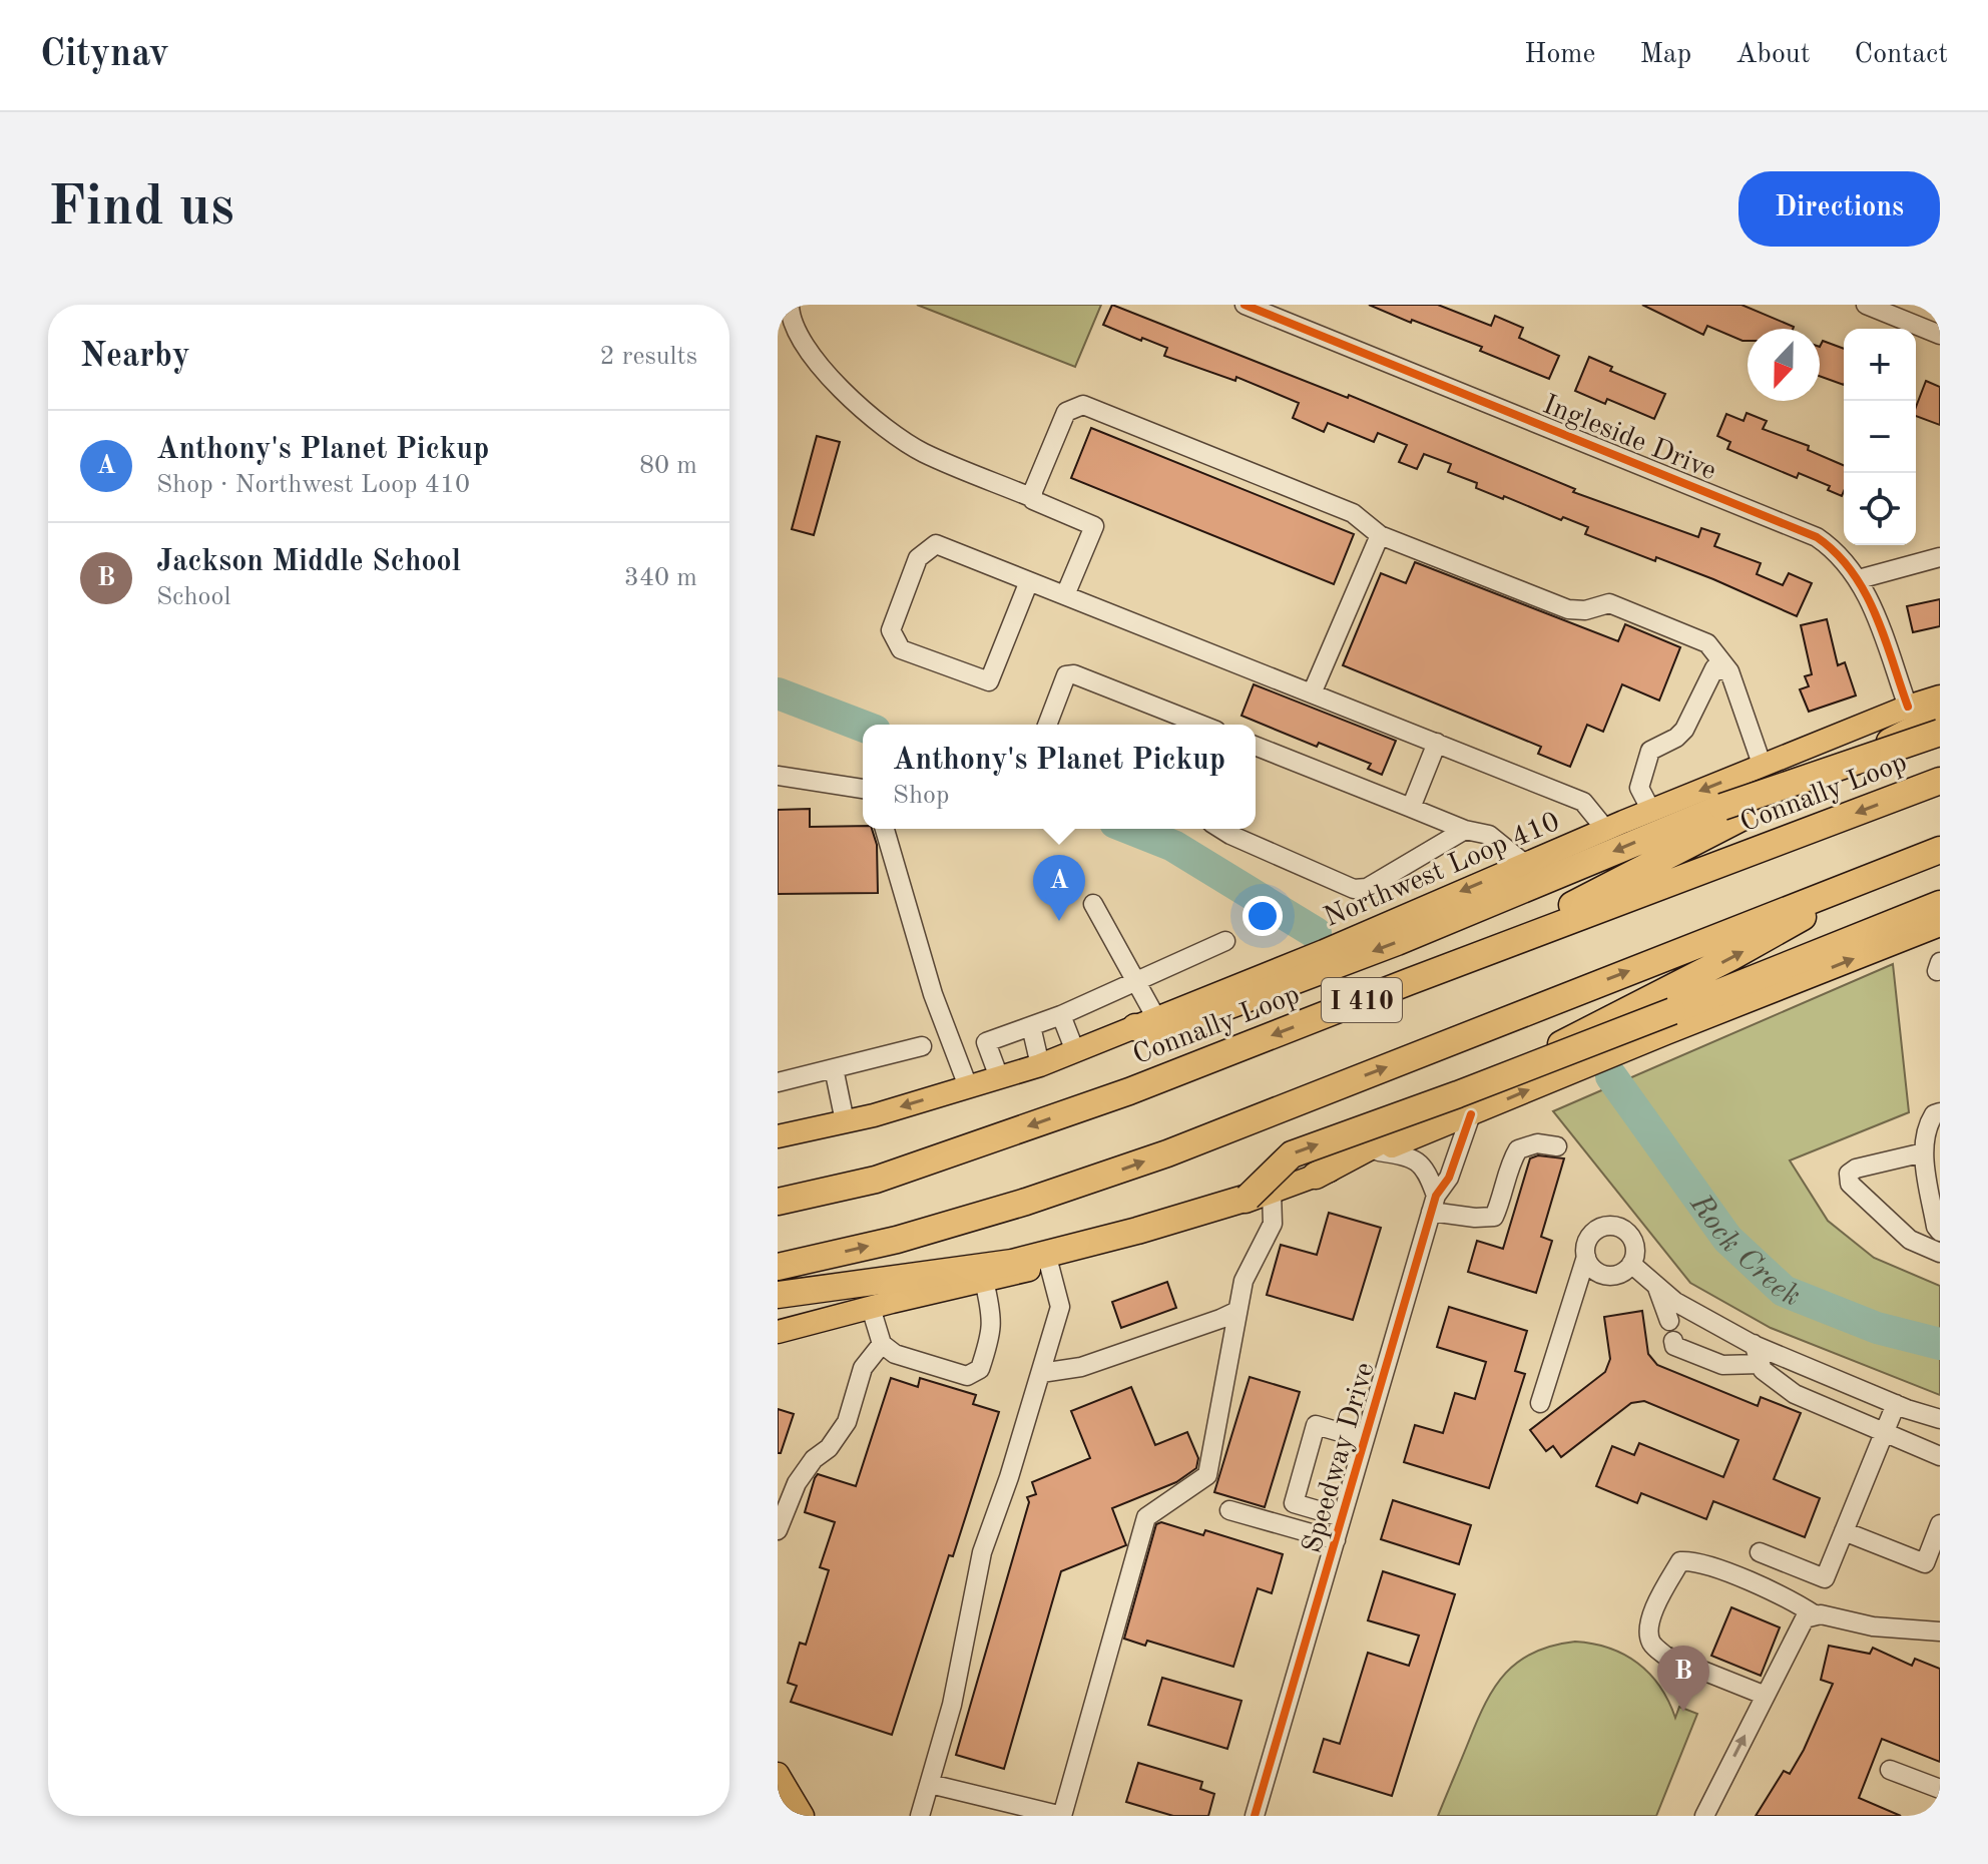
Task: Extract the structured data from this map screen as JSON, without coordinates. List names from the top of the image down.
{
  "streets": {
    "highway": ["Connally Loop", "I 410"],
    "main road": ["Northwest Loop 410"],
    "street": ["Ingleside Drive", "Speedway Drive"]
  },
  "crossings": [
    ["Ingleside Drive", "Northwest Loop 410"]
  ],
  "one_way": ["Northwest Loop 410"],
  "water": ["Rock Creek"],
  "north": "bottom",
  "page": {
    "header": "Citynav",
    "nav": [
      "Home",
      "Map",
      "About",
      "Contact"
    ],
    "buttons": "Directions",
    "title": "Find us",
    "heading": ["Nearby", "2 results"],
    "map_buttons": ["+", "−"],
    "list": [
      {
        "mark": "A",
        "name": "Anthony's Planet Pickup",
        "note": "Shop · Northwest Loop 410",
        "value": "80 m"
      },
      {
        "mark": "B",
        "name": "Jackson Middle School",
        "note": "School",
        "value": "340 m"
      }
    ],
    "popup": ["Anthony's Planet Pickup", "Shop"],
    "pins": ["A", "B"]
  }
}
